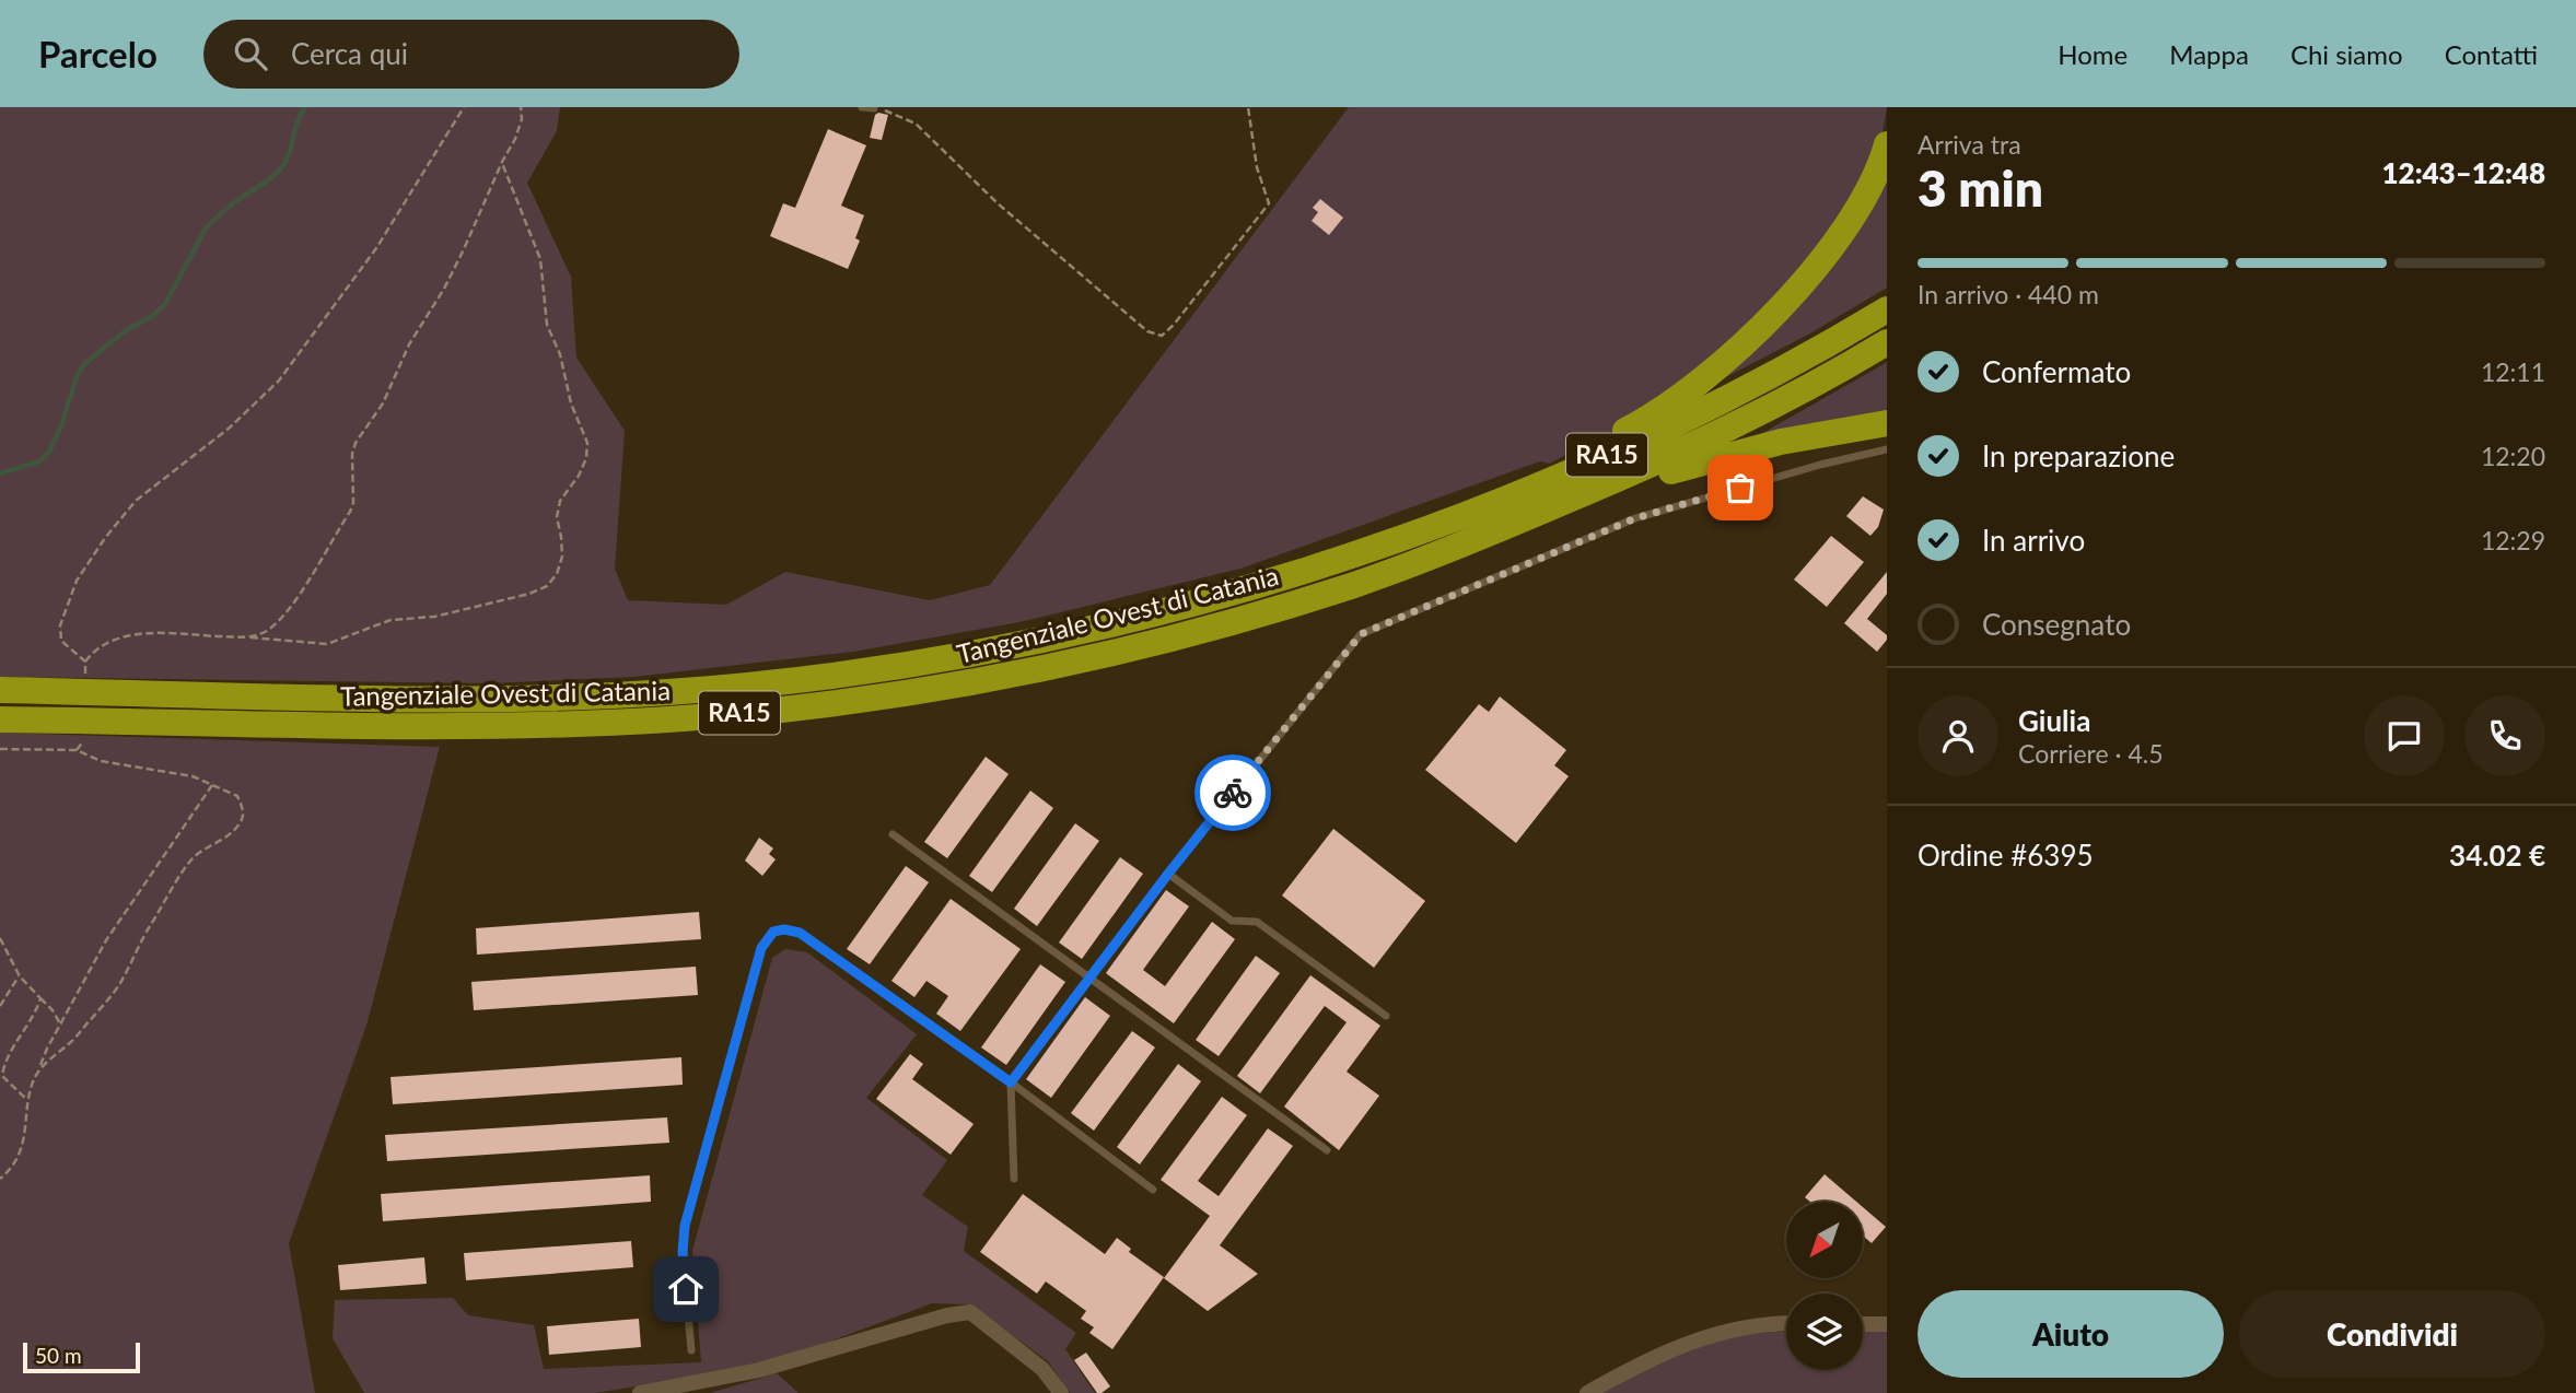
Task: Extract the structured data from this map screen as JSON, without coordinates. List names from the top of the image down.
{
  "streets": {
    "highway": ["RA15", "Tangenziale Ovest di Catania"]
  },
  "scale_bar": "50 m",
  "north": "bottom left",
  "page": {
    "header": "Parcelo",
    "search": "Cerca qui",
    "nav": [
      "Home",
      "Mappa",
      "Chi siamo",
      "Contatti"
    ],
    "heading": ["3 min", "Arriva tra", "12:43–12:48"],
    "panel": [
      "Giulia",
      "Corriere · 4.5",
      "Ordine #6395",
      "34.02 €"
    ],
    "bar": "In arrivo · 440 m",
    "list": [
      ["Confermato", "12:11"],
      ["In preparazione", "12:20"],
      ["In arrivo", "12:29"],
      "Consegnato"
    ],
    "buttons": ["Aiuto", "Condividi"],
    "scale": "50 m"
  }
}
